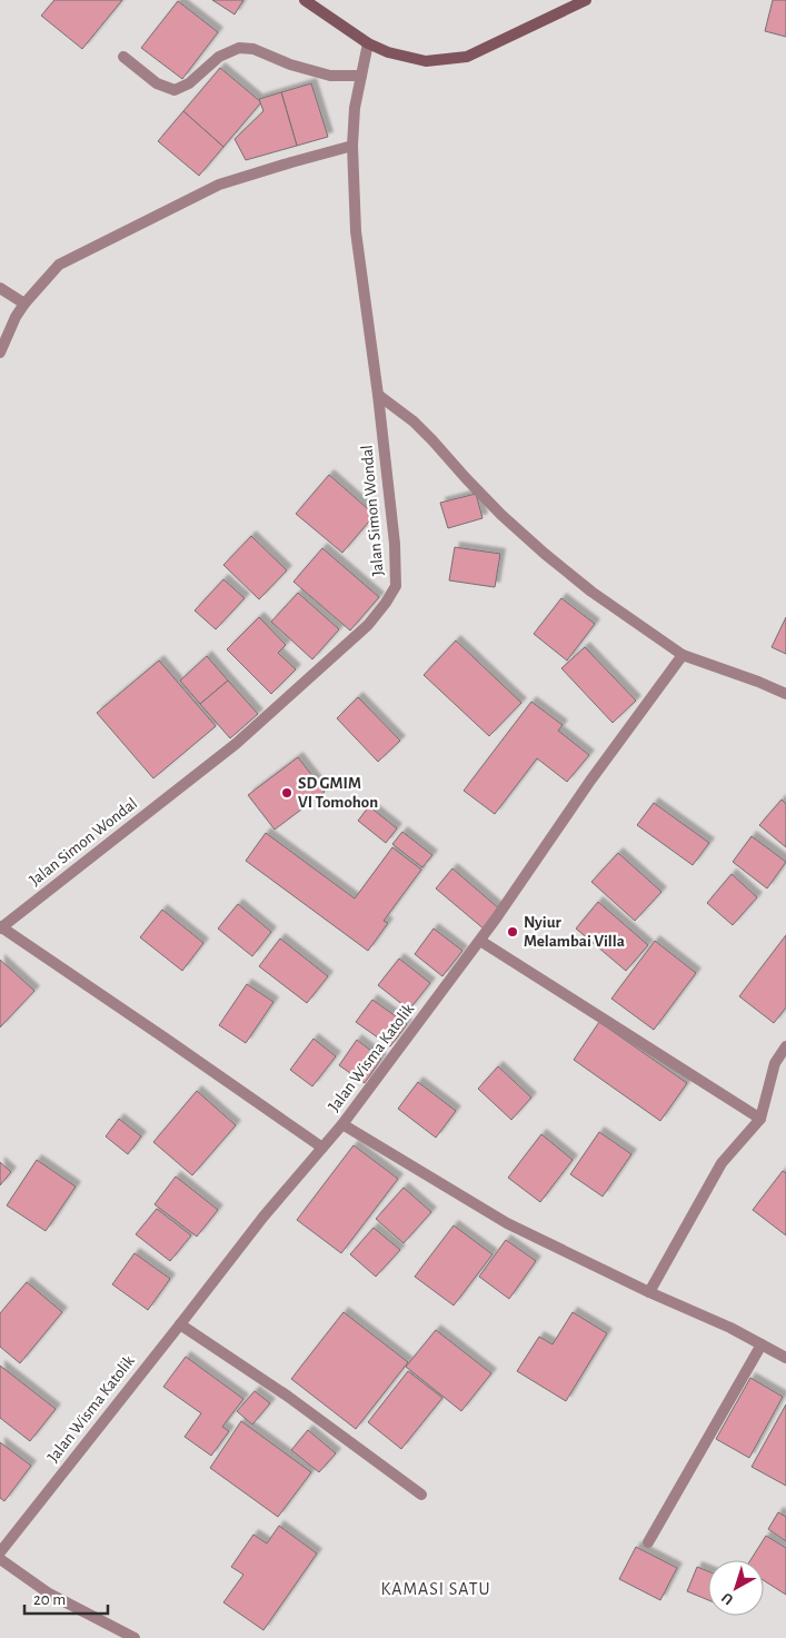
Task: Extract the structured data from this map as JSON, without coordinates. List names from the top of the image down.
{
  "streets": {
    "street": ["Jalan Simon Wondal", "Jalan Wisma Katolik"]
  },
  "districts": ["KAMASI SATU"],
  "places": ["SD GMIM VI Tomohon", "Nyiur Melambai Villa"],
  "scale_bar": "20 m",
  "north": "bottom left"
}
